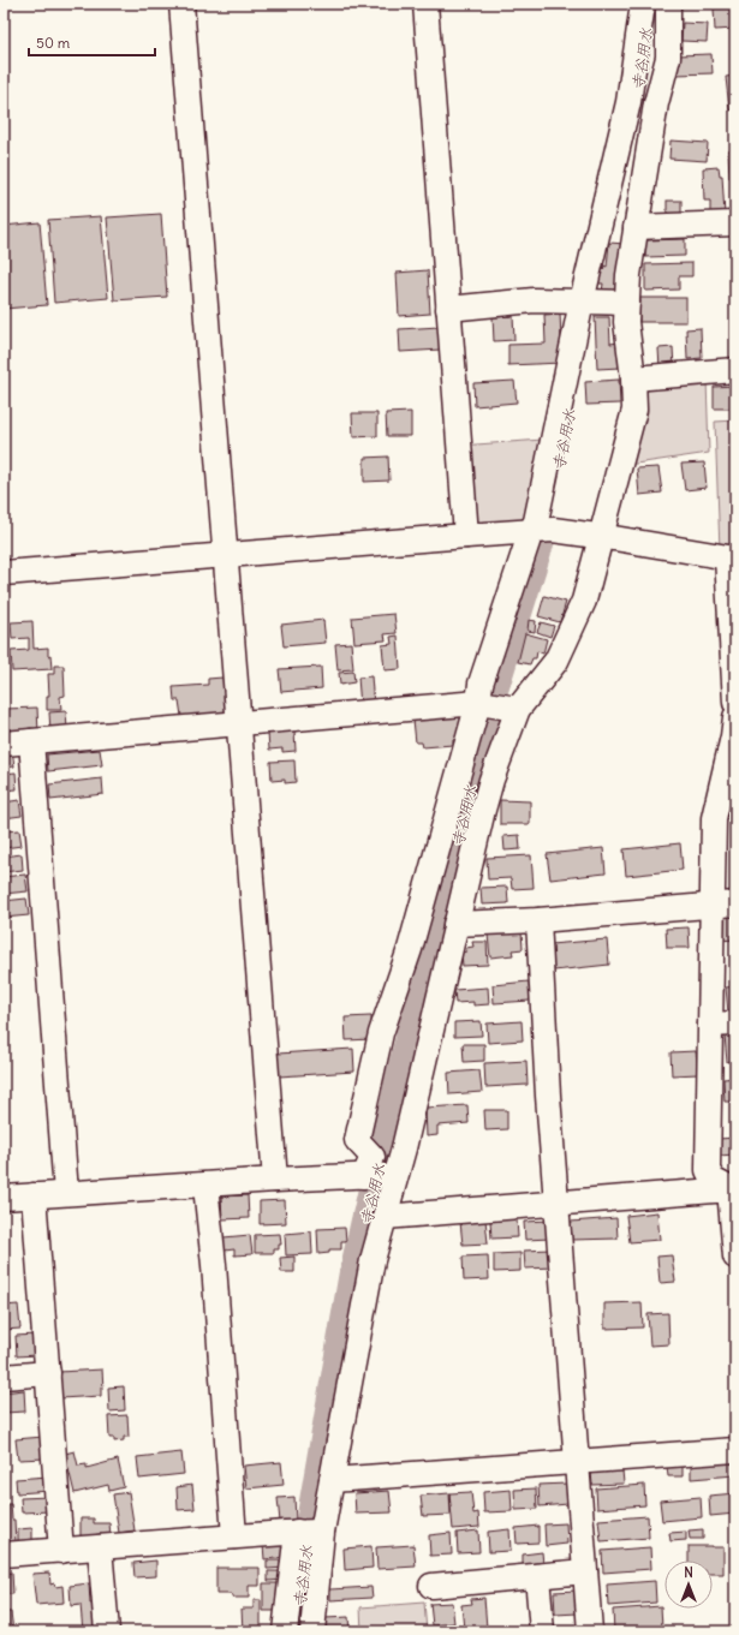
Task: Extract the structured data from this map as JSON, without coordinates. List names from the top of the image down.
{
  "water": ["寺谷用水"],
  "scale_bar": "50 m",
  "north": "top"
}
